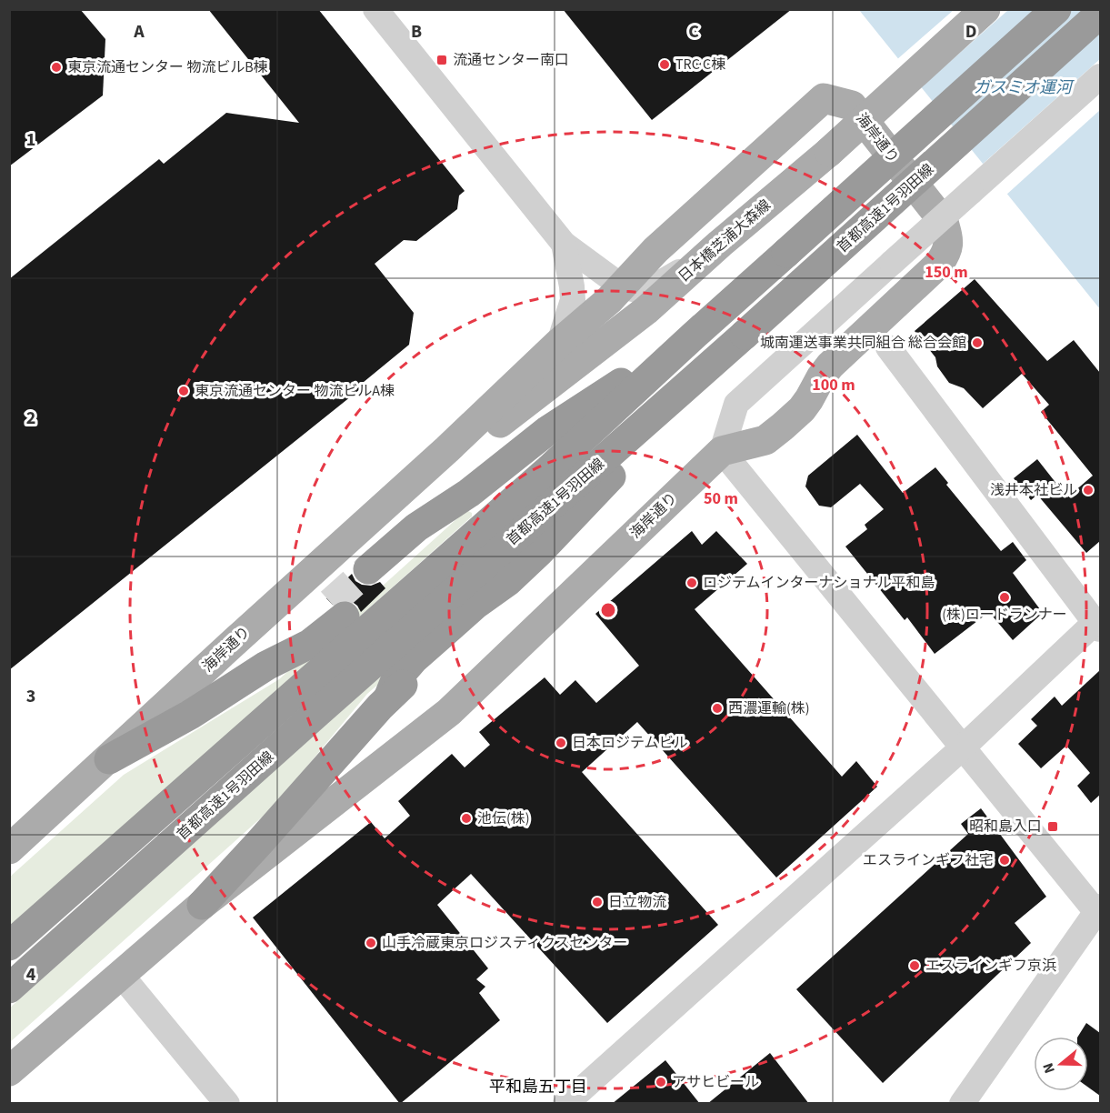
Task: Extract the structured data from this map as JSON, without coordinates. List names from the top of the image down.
{
  "streets": {
    "highway": ["首都高速1号羽田線"],
    "main road": ["海岸通り", "日本橋芝浦大森線"]
  },
  "crossings": [
    ["海岸通り", "日本橋芝浦大森線"]
  ],
  "districts": ["平和島五丁目"],
  "water": ["ガスミオ運河"],
  "places": {
    "transit": ["流通センター南口", "昭和島入口"],
    "other": [
      "TRC C棟",
      "東京流通センター 物流ビルB棟",
      "城南運送事業共同組合 総合会館",
      "東京流通センター 物流ビルA棟",
      "浅井本社ビル",
      "ロジテムインターナショナル平和島",
      "(株)ロードランナー",
      "西濃運輸(株)",
      "日本ロジテムビル",
      "池伝(株)",
      "エスラインギフ社宅",
      "日立物流",
      "山手冷蔵東京ロジスティクスセンター",
      "エスラインギフ京浜",
      "アサヒビール"
    ]
  },
  "north": "left",
  "grid": {
    "columns": [
      "A",
      "B",
      "C",
      "D"
    ],
    "rows": [
      "1",
      "2",
      "3",
      "4"
    ]
  },
  "rings": ["150 m", "100 m", "50 m"]
}
